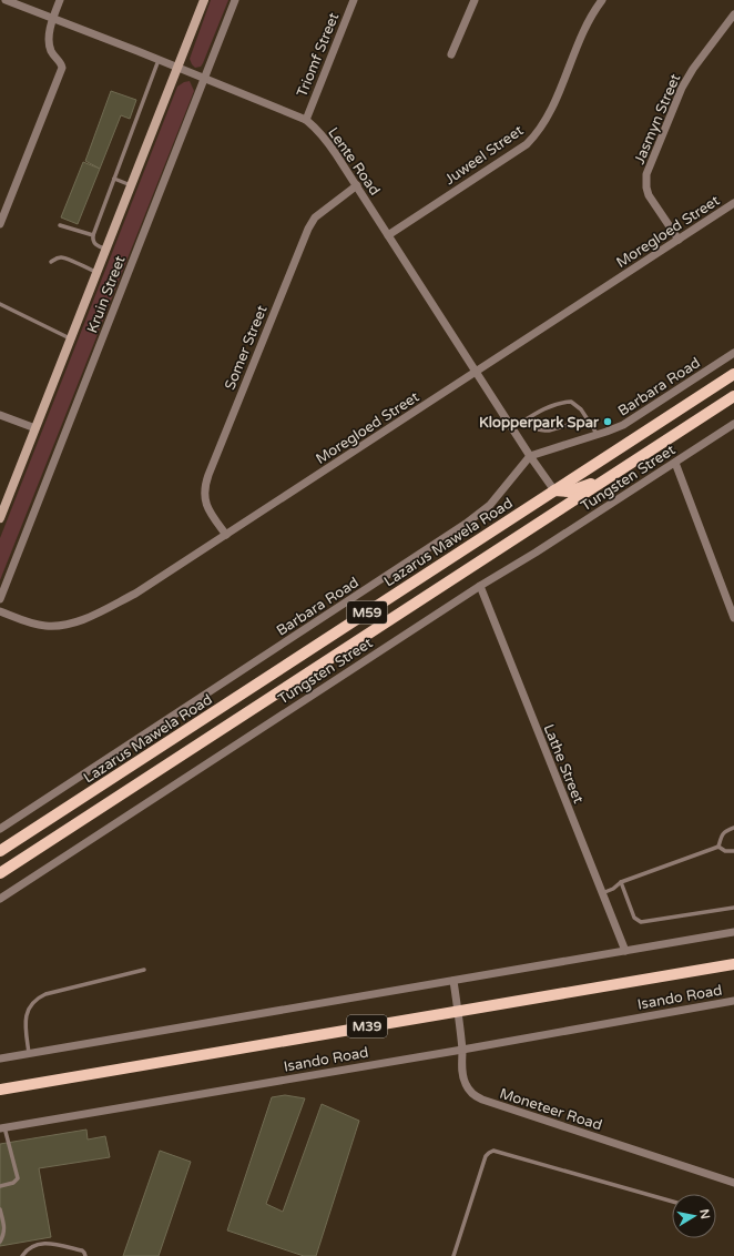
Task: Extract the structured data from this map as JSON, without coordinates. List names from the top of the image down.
{
  "streets": {
    "main road": [
      "Kruin Street",
      "Lazarus Mawela Road",
      "M59",
      "Isando Road",
      "M39"
    ],
    "street": [
      "Triomf Street",
      "Jasmyn Street",
      "Juweel Street",
      "Lente Road",
      "Moregloed Street",
      "Somer Street",
      "Barbara Road",
      "Tungsten Street",
      "Lathe Street",
      "Moneteer Road"
    ]
  },
  "crossings": [
    ["Triomf Street", "Lente Road"],
    ["Jasmyn Street", "Moregloed Street"],
    ["Juweel Street", "Lente Road"],
    ["Lente Road", "Moregloed Street"],
    ["Lente Road", "Kruin Street"],
    ["Lente Road", "Somer Street"],
    ["Lente Road", "Barbara Road"],
    ["Lente Road", "Lazarus Mawela Road"],
    ["Moregloed Street", "Somer Street"],
    ["Tungsten Street", "Lathe Street"],
    ["Isando Road", "Moneteer Road"]
  ],
  "places": ["Klopperpark Spar"],
  "north": "right"
}
